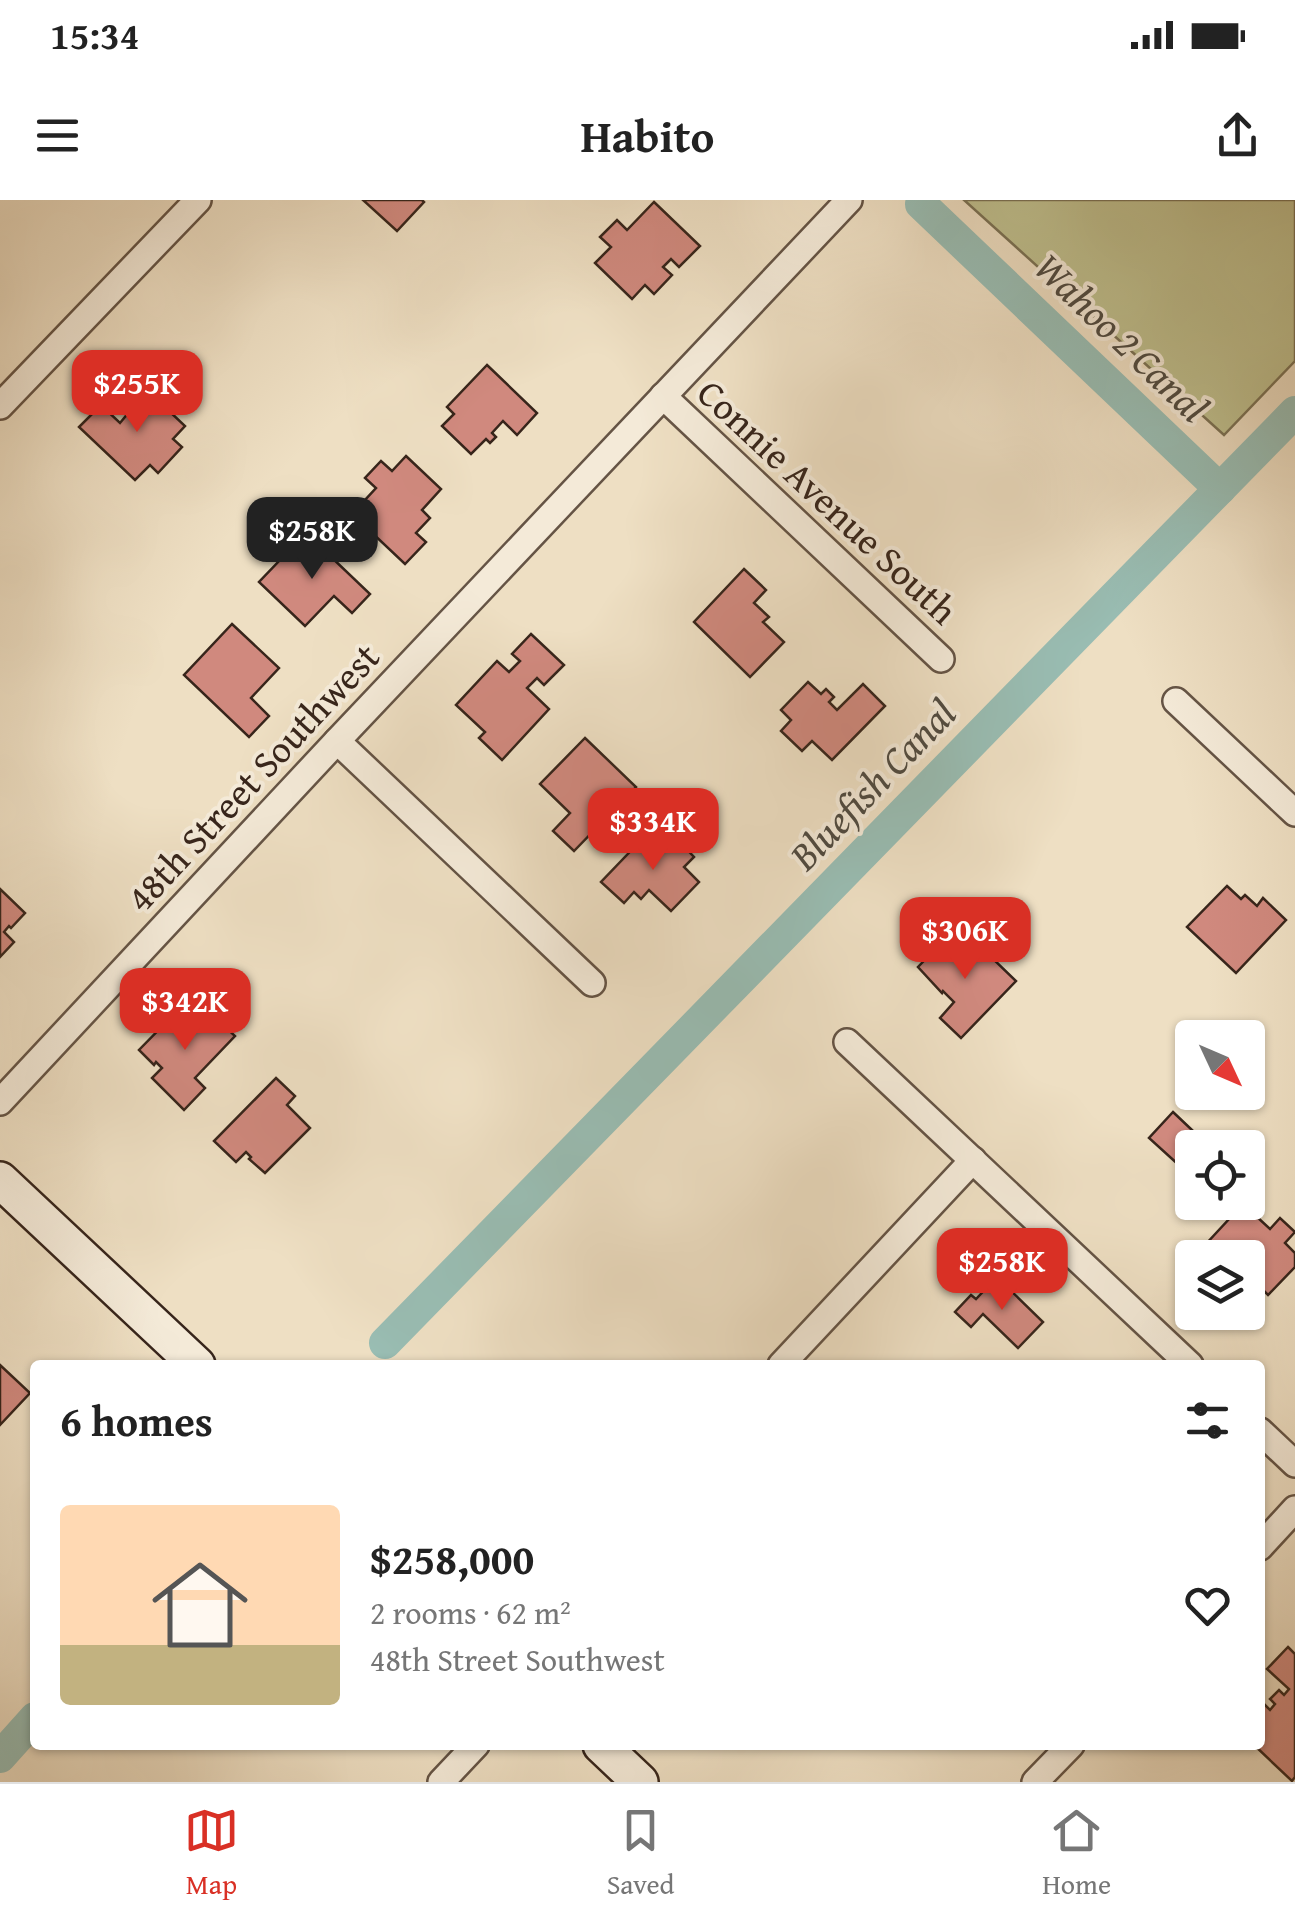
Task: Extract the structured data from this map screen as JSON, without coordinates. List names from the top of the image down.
{
  "streets": {
    "street": ["Connie Avenue South", "48th Street Southwest"]
  },
  "crossings": [
    ["Connie Avenue South", "48th Street Southwest"]
  ],
  "water": ["Wahoo 2 Canal", "Bluefish Canal"],
  "north": "bottom right",
  "page": {
    "status": "15:34",
    "header": "Habito",
    "price": [
      "$255K",
      "$258K",
      "$334K",
      "$306K",
      "$342K",
      "$258K"
    ],
    "heading": "6 homes",
    "list": [
      {
        "name": "$258,000",
        "note": "2 rooms · 62 m² · 48th Street Southwest"
      }
    ],
    "tabs": ["Map", "Saved", "Home"]
  }
}
